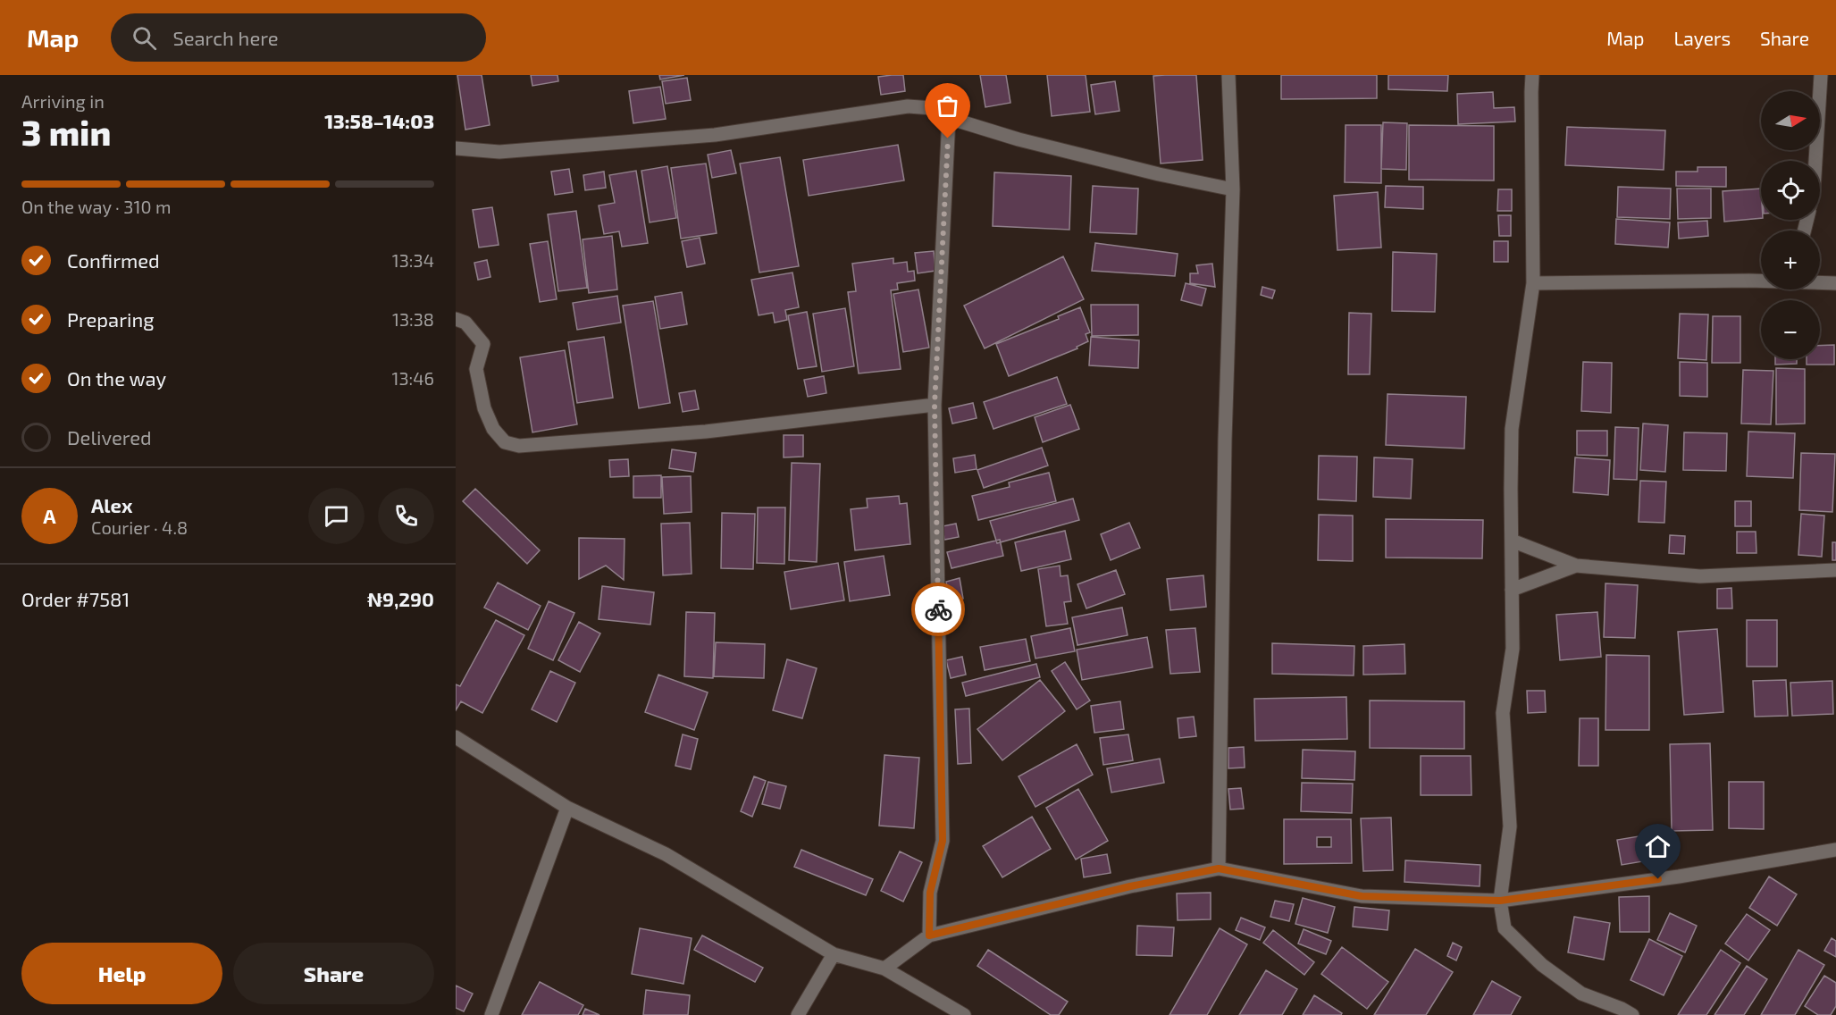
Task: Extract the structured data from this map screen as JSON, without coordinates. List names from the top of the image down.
{
  "north": "right",
  "page": {
    "header": "Map",
    "search": "Search here",
    "nav": ["Map", "Layers", "Share"],
    "heading": ["3 min", "Arriving in", "13:58–14:03"],
    "panel": [
      "Alex",
      "Courier · 4.8",
      "Order #7581",
      "₦9,290"
    ],
    "map_buttons": ["+", "−"],
    "bar": "On the way · 310 m",
    "list": [
      ["Confirmed", "13:34"],
      ["Preparing", "13:38"],
      ["On the way", "13:46"],
      "Delivered"
    ],
    "round": "A",
    "buttons": ["Help", "Share"]
  }
}
